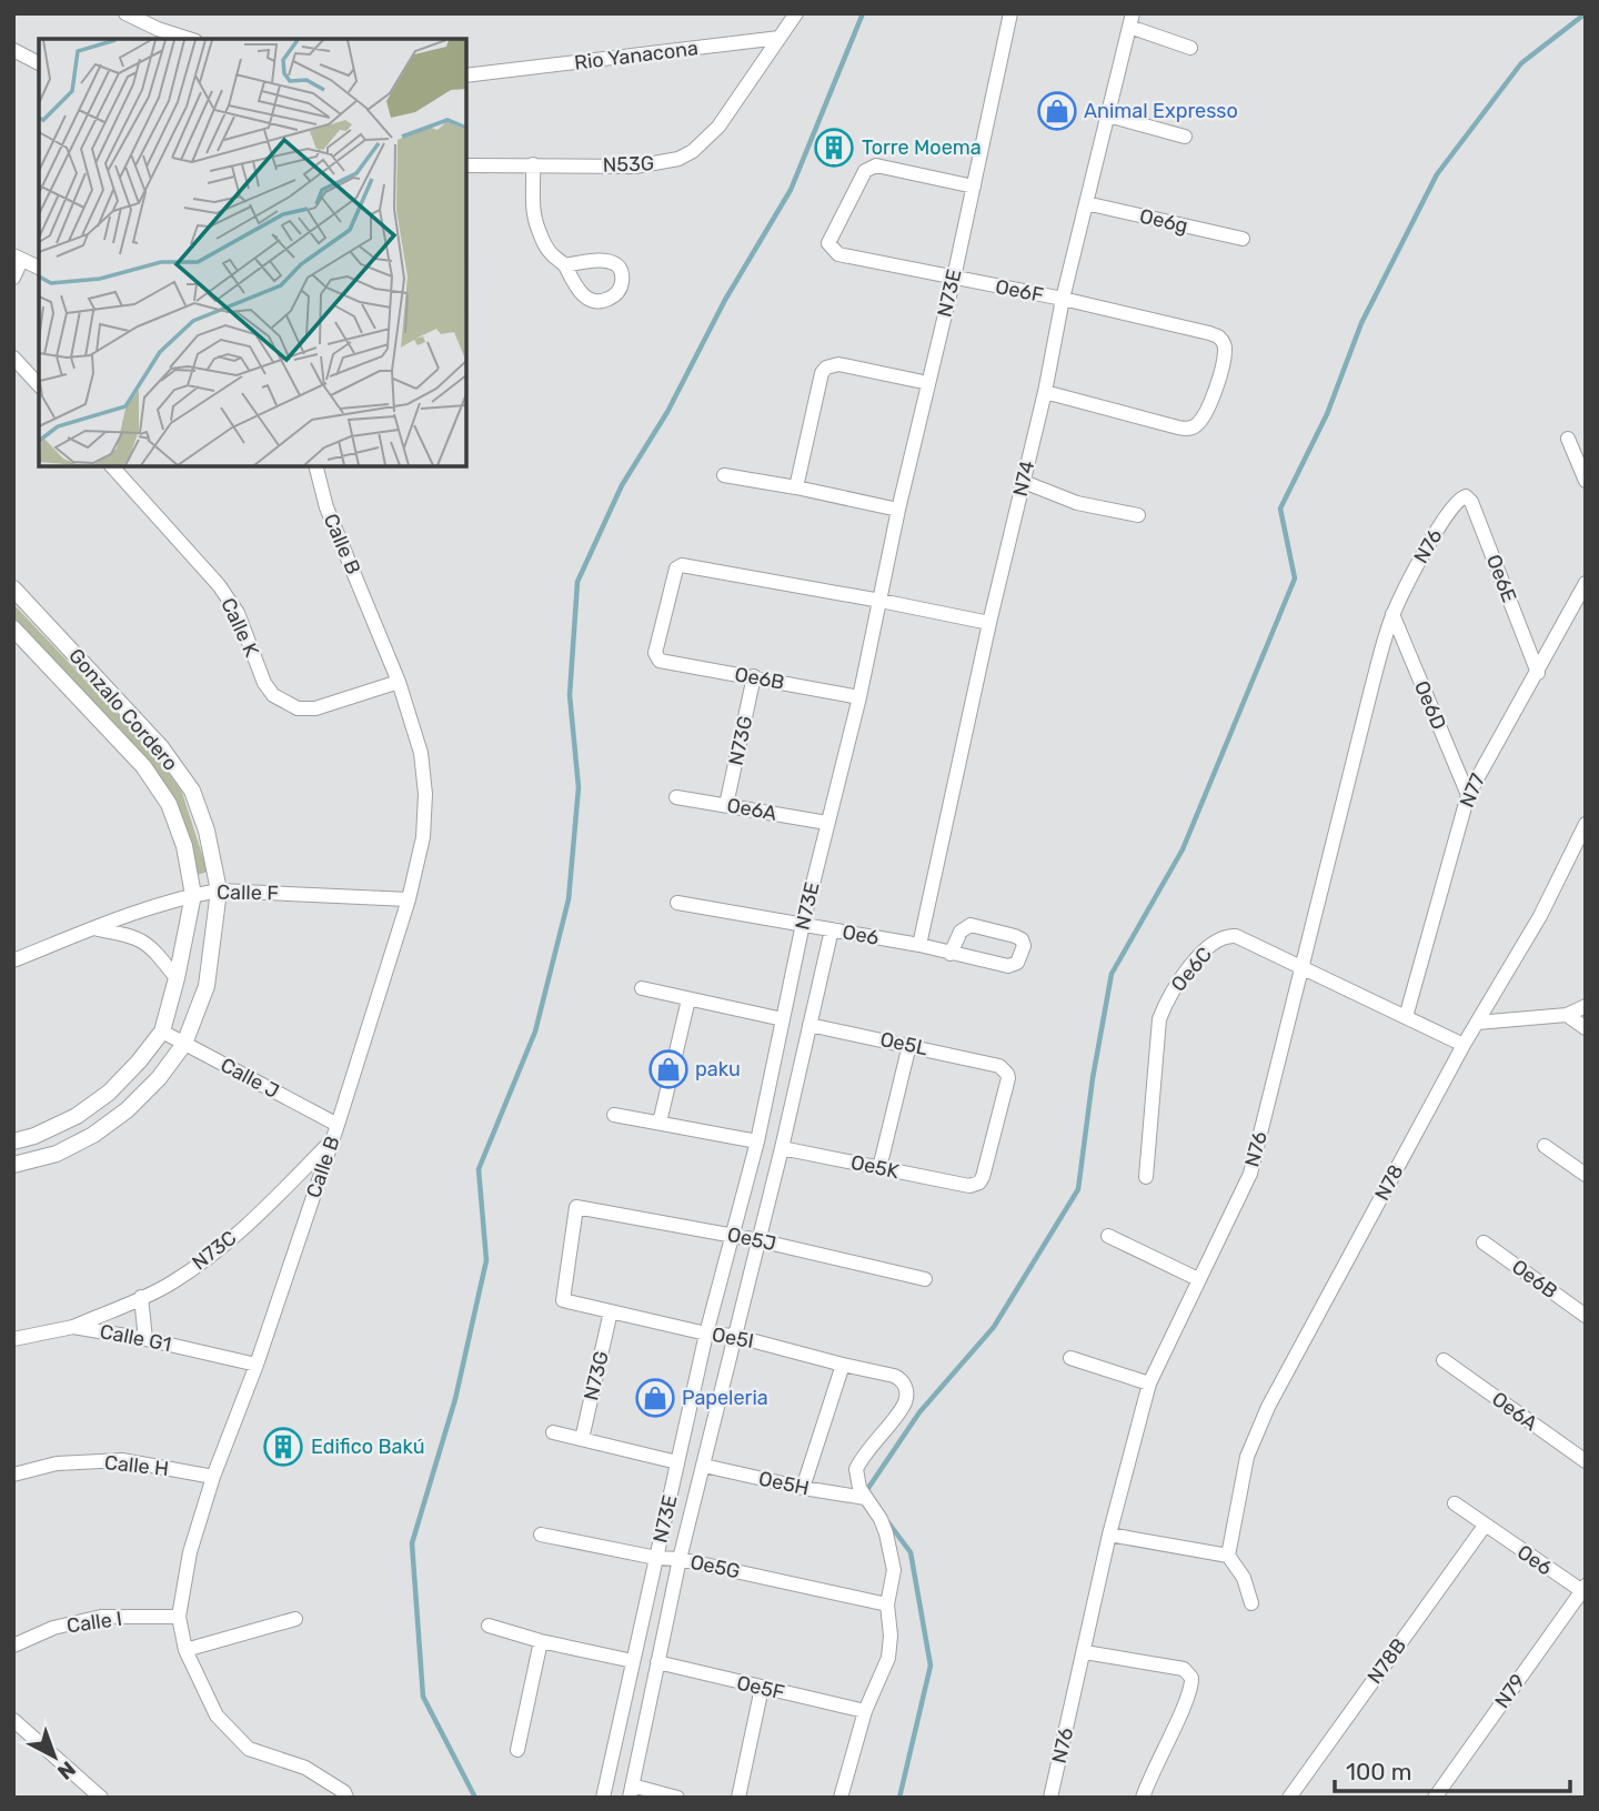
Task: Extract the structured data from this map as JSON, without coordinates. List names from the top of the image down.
{
  "streets": {
    "street": [
      "Rio Yanacona",
      "N53G",
      "Oe6g",
      "Oe6F",
      "N73E",
      "N74",
      "Calle B",
      "N76",
      "Oe6E",
      "Calle K",
      "Oe6B",
      "Oe6D",
      "Gonzalo Cordero",
      "N73G",
      "N77",
      "Oe6A",
      "Calle F",
      "Oe6",
      "Oe6C",
      "Oe5L",
      "Calle J",
      "Oe5K",
      "N78",
      "Oe5J",
      "N73C",
      "Calle G1",
      "Oe5I",
      "Calle H",
      "Oe5H",
      "Oe5G",
      "Calle I",
      "N78B",
      "Oe5F",
      "N79"
    ]
  },
  "crossings": [
    ["Rio Yanacona", "N53G"],
    ["Oe6g", "N74"],
    ["Oe6F", "N73E"],
    ["Oe6F", "N74"],
    ["N73E", "Oe6B"],
    ["N73E", "Oe6A"],
    ["N73E", "Oe6"],
    ["N73E", "Oe5L"],
    ["N73E", "Oe5K"],
    ["N73E", "Oe5J"],
    ["N73E", "Oe5I"],
    ["N73E", "Oe5H"],
    ["N73E", "Oe5G"],
    ["N73E", "Oe5F"],
    ["N74", "Oe6"],
    ["Calle B", "Calle K"],
    ["Calle B", "Calle F"],
    ["Calle B", "Calle J"],
    ["Calle B", "N73C"],
    ["Calle B", "Calle G1"],
    ["Calle B", "Calle H"],
    ["Calle B", "Calle I"],
    ["N76", "Oe6E"],
    ["N76", "Oe6D"],
    ["N76", "Oe6C"],
    ["Oe6E", "N77"],
    ["Oe6B", "N73G"],
    ["Oe6D", "N77"],
    ["Gonzalo Cordero", "Calle F"],
    ["Gonzalo Cordero", "Calle J"],
    ["N73G", "Oe6A"],
    ["N73G", "Oe5I"],
    ["N77", "Oe6C"],
    ["Oe6", "N78B"],
    ["Oe6", "N79"],
    ["Oe6C", "N78"],
    ["Oe5L", "Oe5K"],
    ["Oe5J", "Oe5I"],
    ["N73C", "Calle G1"],
    ["Oe5I", "Oe5H"]
  ],
  "places": {
    "shop": ["Animal Expresso", "paku", "Papeleria"],
    "building": ["Torre Moema", "Edifico Bakú"]
  },
  "scale_bar": "100 m",
  "north": "bottom right"
}
